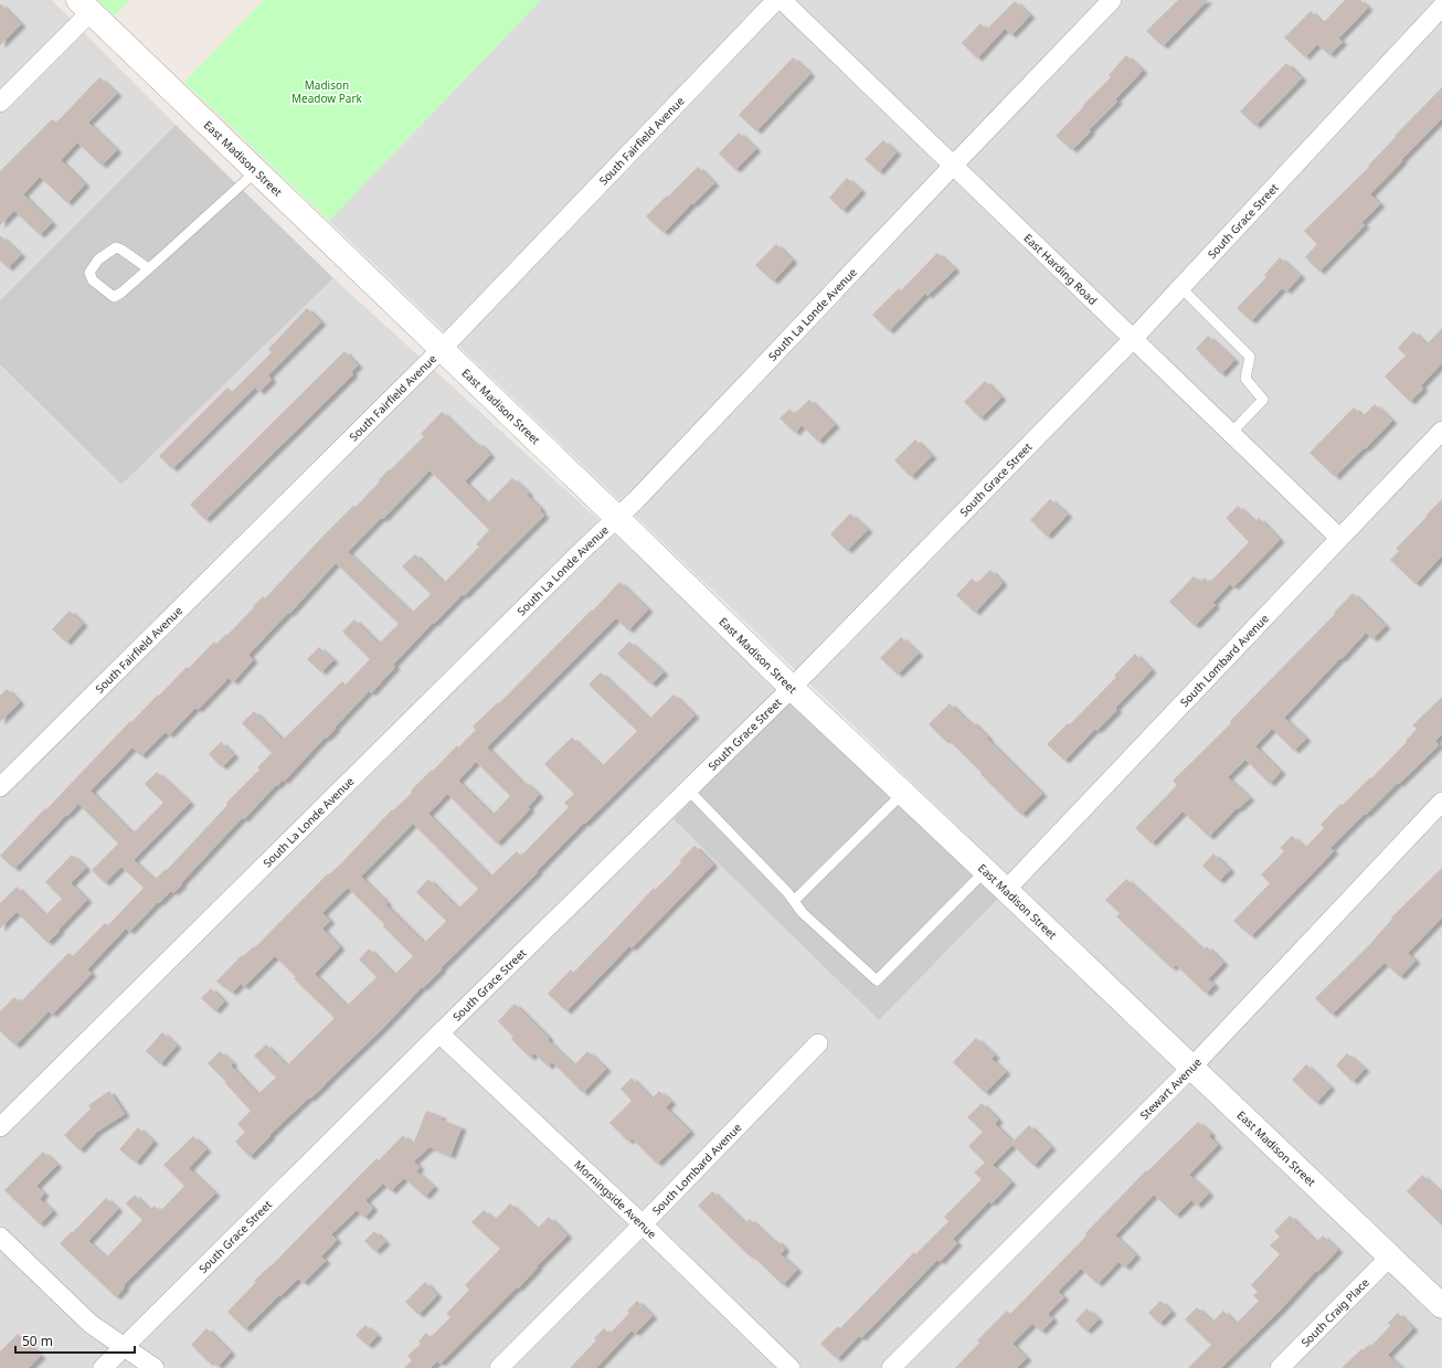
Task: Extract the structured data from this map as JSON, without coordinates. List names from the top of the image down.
{
  "streets": {
    "street": [
      "South Fairfield Avenue",
      "East Madison Street",
      "South Grace Street",
      "East Harding Road",
      "South La Londe Avenue",
      "South Lombard Avenue",
      "Stewart Avenue",
      "Morningside Avenue",
      "South Craig Place"
    ]
  },
  "crossings": [
    ["South Fairfield Avenue", "East Madison Street"],
    ["East Madison Street", "South Grace Street"],
    ["East Madison Street", "South La Londe Avenue"],
    ["East Madison Street", "South Lombard Avenue"],
    ["East Madison Street", "Stewart Avenue"],
    ["East Madison Street", "South Craig Place"],
    ["South Grace Street", "East Harding Road"],
    ["South Grace Street", "Morningside Avenue"],
    ["East Harding Road", "South La Londe Avenue"],
    ["East Harding Road", "South Lombard Avenue"],
    ["South Lombard Avenue", "Morningside Avenue"]
  ],
  "parks": ["Madison Meadow Park"],
  "scale_bar": "50 m"
}
